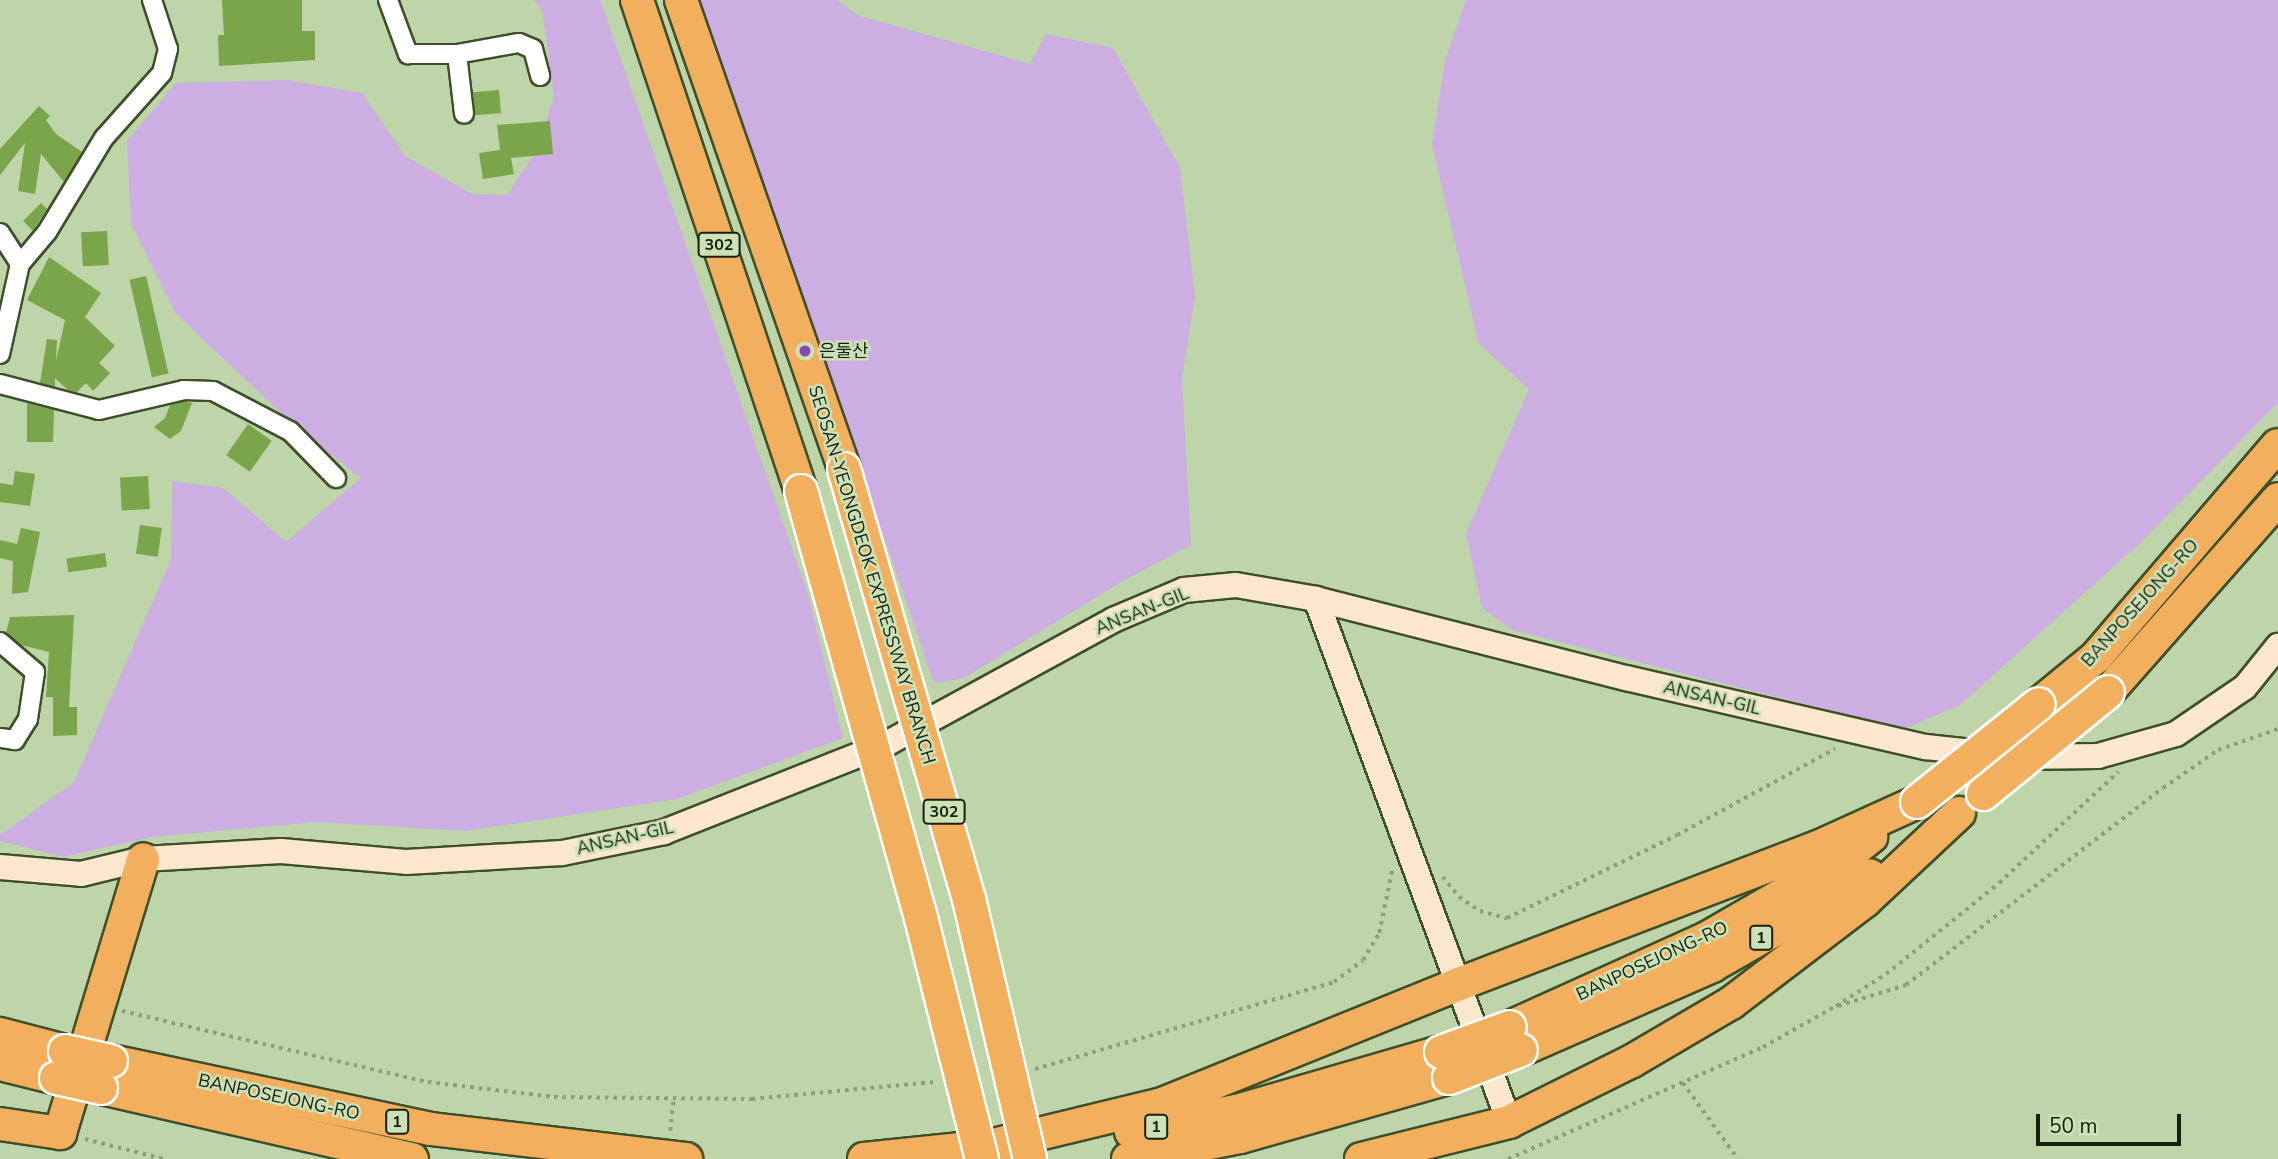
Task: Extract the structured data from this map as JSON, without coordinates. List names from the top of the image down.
{
  "streets": {
    "highway": [
      "302",
      "SEOSAN-YEONGDEOK EXPRESSWAY BRANCH",
      "BANPOSEJONG-RO",
      "1"
    ],
    "street": ["ANSAN-GIL"]
  },
  "crossings": [
    ["302", "BANPOSEJONG-RO"]
  ],
  "places": ["은둘산"],
  "scale_bar": "50 m"
}
